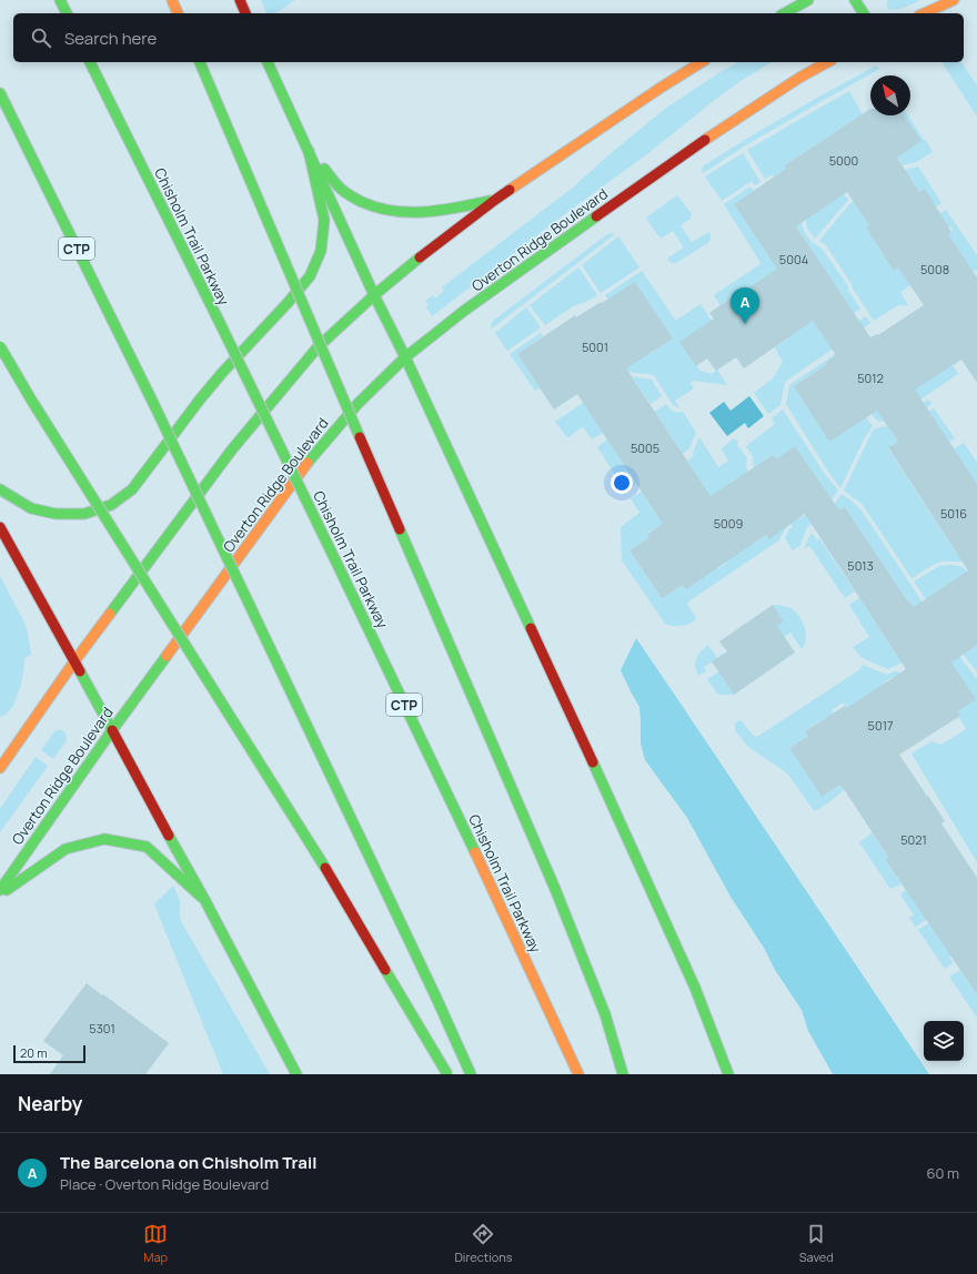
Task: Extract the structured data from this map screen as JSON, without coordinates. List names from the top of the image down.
{
  "streets": {
    "main road": ["Chisholm Trail Parkway", "Overton Ridge Boulevard", "CTP"]
  },
  "house_numbers": [
    "5000",
    "5004",
    "5008",
    "5001",
    "5012",
    "5005",
    "5016",
    "5009",
    "5013",
    "5017",
    "5021",
    "5301"
  ],
  "scale_bar": "20 m",
  "north": "top left",
  "page": {
    "search": "Search here",
    "pins": "A",
    "scale": "20 m",
    "heading": "Nearby",
    "list": [
      {
        "mark": "A",
        "name": "The Barcelona on Chisholm Trail",
        "note": "Place · Overton Ridge Boulevard",
        "value": "60 m"
      }
    ],
    "nav": ["Map", "Directions", "Saved"]
  }
}
